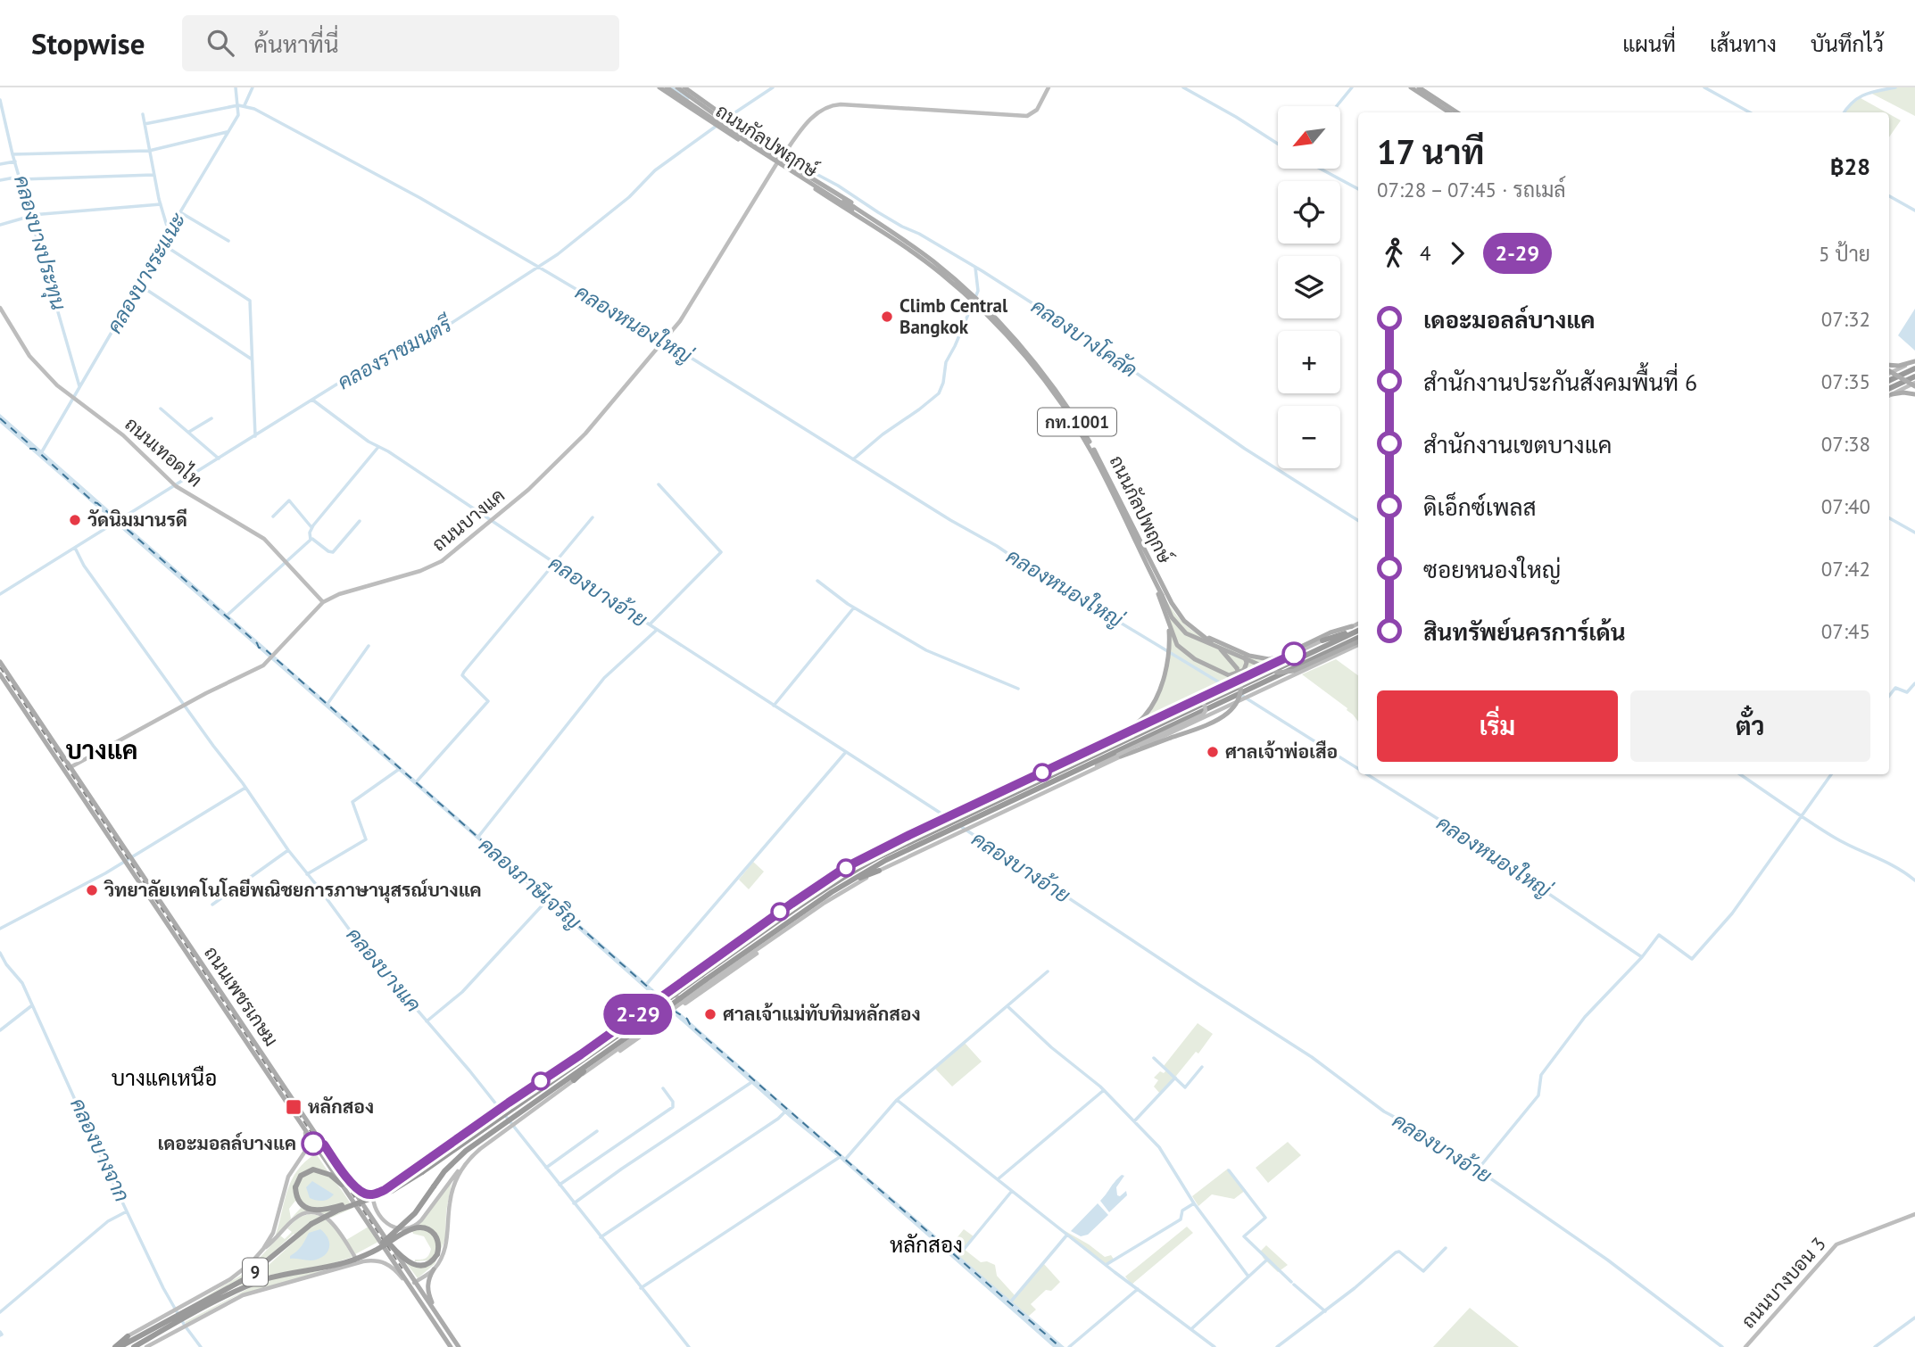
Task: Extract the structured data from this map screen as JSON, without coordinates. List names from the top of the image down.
{
  "streets": {
    "highway": ["9"],
    "main road": [
      "ถนนกัลปพฤกษ์",
      "กท.1001",
      "ถนนเทอดไท",
      "ถนนบางแค",
      "ถนนเพชรเกษม",
      "ถนนบางบอน 3"
    ]
  },
  "crossings": [
    ["ถนนกัลปพฤกษ์", "ถนนบางแค"],
    ["ถนนเทอดไท", "ถนนบางแค"],
    ["ถนนบางแค", "ถนนเพชรเกษม"]
  ],
  "districts": ["บางแค", "บางแคเหนือ", "หลักสอง"],
  "water": [
    "คลองบางประทุน",
    "คลองบางระแนะ",
    "คลองหนองใหญ่",
    "คลองบางโคลัด",
    "คลองราชมนตรี",
    "คลองบางอ้าย",
    "คลองภาษีเจริญ",
    "คลองบางแค",
    "คลองบางจาก"
  ],
  "places": {
    "other": [
      "Climb Central Bangkok",
      "วัดนิมมานรดี",
      "ศาลเจ้าพ่อเสือ",
      "วิทยาลัยเทคโนโลยีพณิชยการภาษานุสรณ์บางแค",
      "ศาลเจ้าแม่ทับทิมหลักสอง",
      "เดอะมอลล์บางแค"
    ],
    "transit": ["หลักสอง"]
  },
  "lines": ["bus line 2-29"],
  "north": "bottom left",
  "page": {
    "header": "Stopwise",
    "search": "ค้นหาที่นี่",
    "nav": ["แผนที่", "เส้นทาง", "บันทึกไว้"],
    "on_map": "2-29",
    "map_buttons": ["+", "−"],
    "heading": ["17 นาที", "07:28 – 07:45 · รถเมล์", "฿28"],
    "legs": ["4", "2-29", "5 ป้าย"],
    "list": [
      {
        "name": "เดอะมอลล์บางแค",
        "value": "07:32"
      },
      {
        "name": "สำนักงานประกันสังคมพื้นที่ 6",
        "value": "07:35"
      },
      {
        "name": "สำนักงานเขตบางแค",
        "value": "07:38"
      },
      {
        "name": "ดิเอ็กซ์เพลส",
        "value": "07:40"
      },
      {
        "name": "ซอยหนองใหญ่",
        "value": "07:42"
      },
      {
        "name": "สินทรัพย์นครการ์เด้น",
        "value": "07:45"
      }
    ],
    "buttons": ["เริ่ม", "ตั๋ว"]
  }
}
